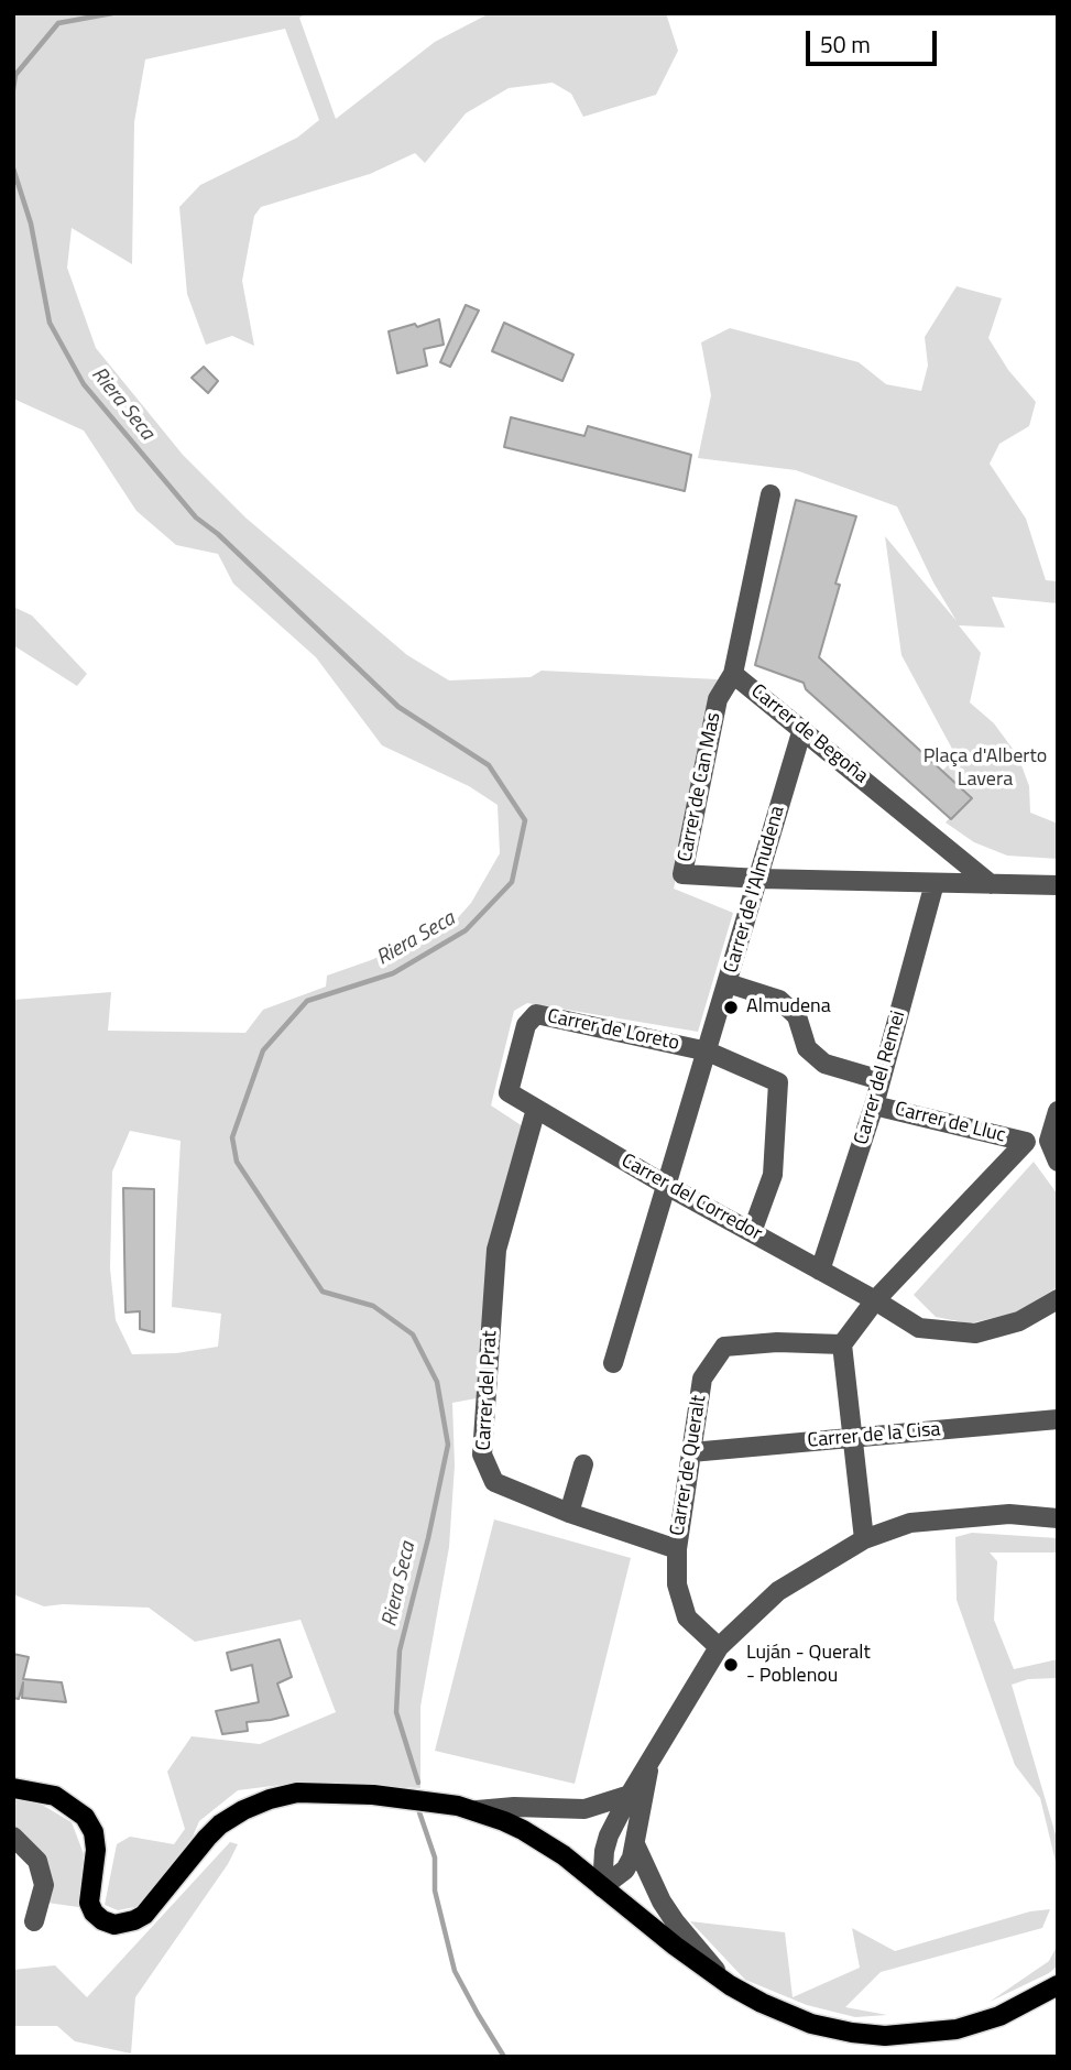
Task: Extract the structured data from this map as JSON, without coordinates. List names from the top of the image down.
{
  "streets": {
    "street": [
      "Carrer de Begoña",
      "Carrer de Can Mas",
      "Carrer de l'Almudena",
      "Carrer de Loreto",
      "Carrer del Remei",
      "Carrer de Lluc",
      "Carrer del Corredor",
      "Carrer del Prat",
      "Carrer de la Cisa",
      "Carrer de Queralt"
    ]
  },
  "crossings": [
    ["Carrer de Begoña", "Carrer de Can Mas"],
    ["Carrer de Begoña", "Carrer de l'Almudena"],
    ["Carrer de Can Mas", "Carrer de l'Almudena"],
    ["Carrer de l'Almudena", "Carrer de Loreto"],
    ["Carrer de l'Almudena", "Carrer del Corredor"],
    ["Carrer de Loreto", "Carrer del Corredor"],
    ["Carrer del Remei", "Carrer de Lluc"],
    ["Carrer del Remei", "Carrer del Corredor"],
    ["Carrer de Lluc", "Carrer del Corredor"],
    ["Carrer del Corredor", "Carrer del Prat"],
    ["Carrer del Prat", "Carrer de Queralt"],
    ["Carrer de la Cisa", "Carrer de Queralt"]
  ],
  "water": ["Riera Seca"],
  "parks": ["Plaça d'Alberto Lavera"],
  "places": ["Almudena", "Luján - Queralt - Poblenou"],
  "scale_bar": "50 m"
}
